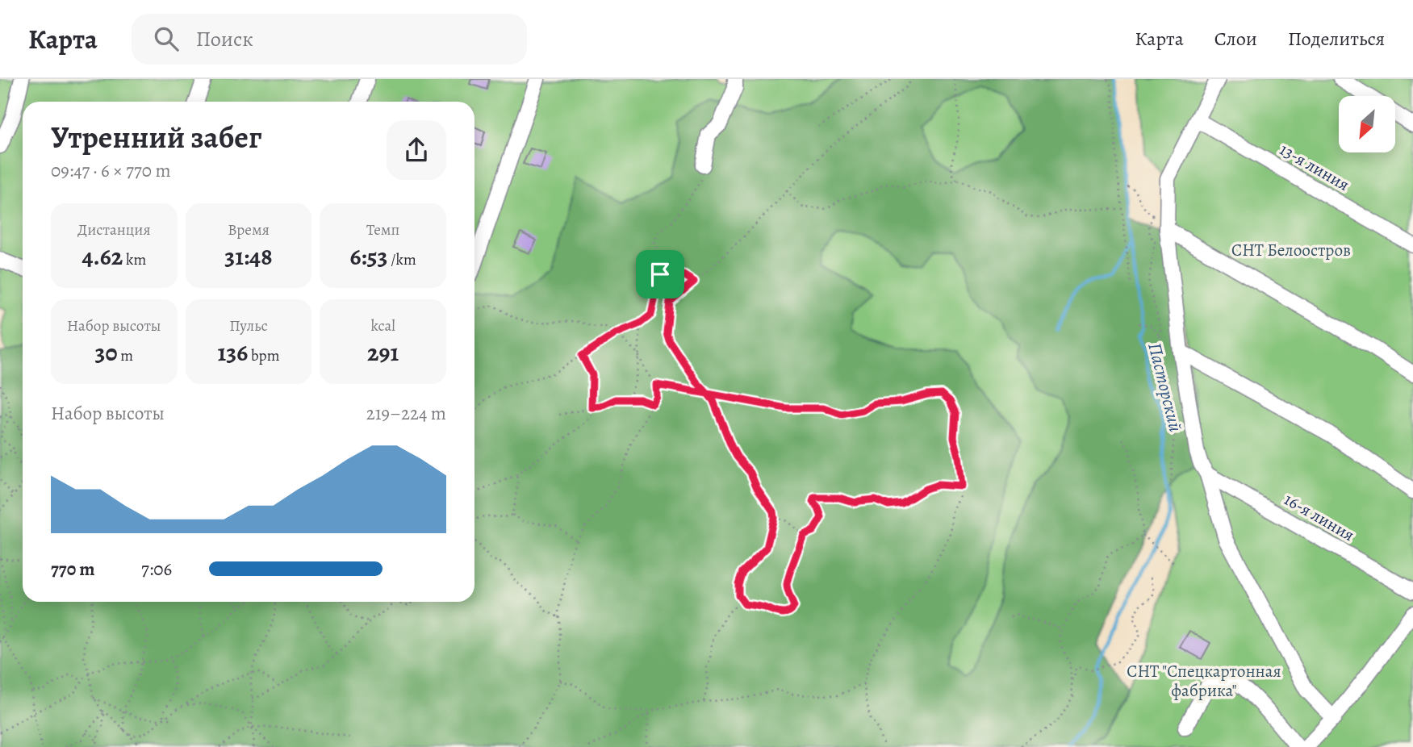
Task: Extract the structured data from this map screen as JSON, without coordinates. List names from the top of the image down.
{
  "streets": {
    "street": ["13-я линия", "16-я линия"]
  },
  "water": ["Пасторский"],
  "parks": ["СНТ Белоостров", "СНТ \"Спецкартонная фабрика\""],
  "north": "bottom left",
  "page": {
    "header": "Карта",
    "search": "Поиск",
    "nav": ["Карта", "Слои", "Поделиться"],
    "heading": ["Утренний забег", "09:47 · 6 × 770 m"],
    "stats": [
      ["Дистанция", "4.62 km"],
      ["Время", "31:48"],
      ["Темп", "6:53 /km"],
      ["Набор высоты", "30 m"],
      ["Пульс", "136 bpm"],
      ["kcal", "291"]
    ],
    "chart": ["Набор высоты", "219–224 m"],
    "list": [
      {
        "name": "770 m",
        "note": "7:06"
      }
    ]
  }
}
